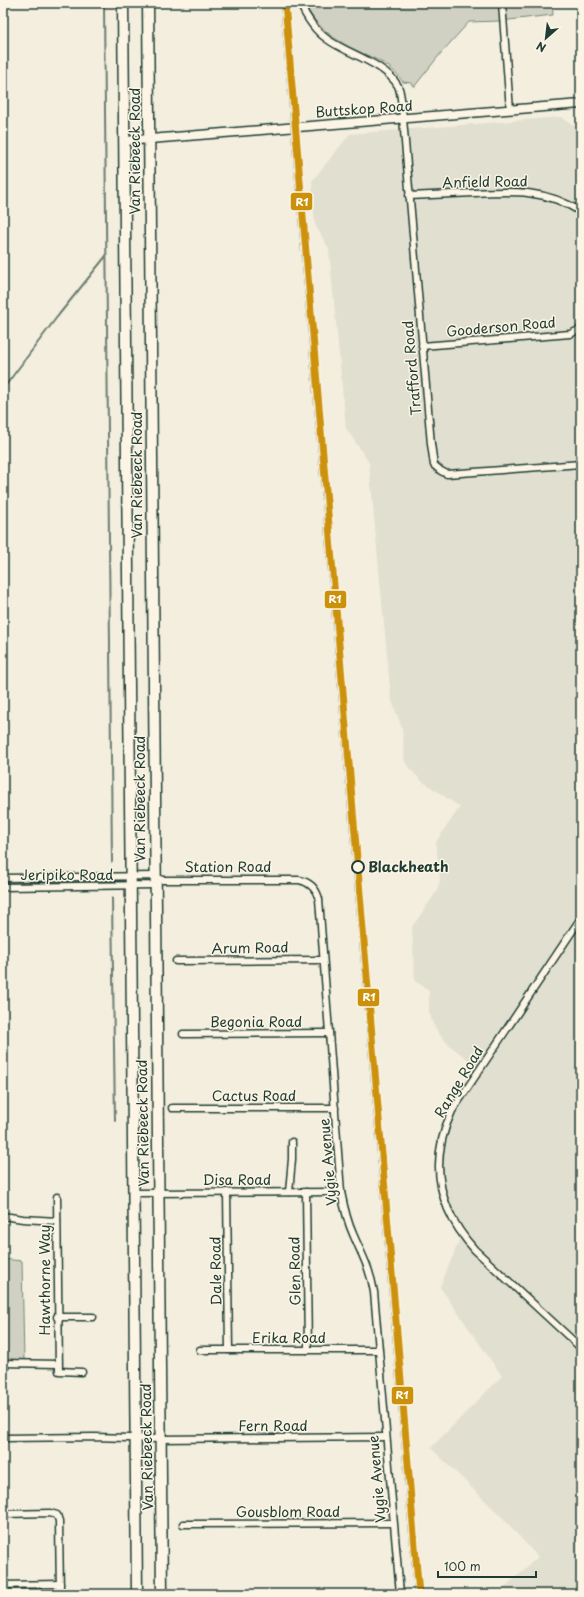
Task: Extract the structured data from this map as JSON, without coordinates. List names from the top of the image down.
{
  "streets": {
    "main road": ["Van Riebeeck Road"],
    "street": [
      "Buttskop Road",
      "Anfield Road",
      "Gooderson Road",
      "Trafford Road",
      "Station Road",
      "Jeripiko Road",
      "Arum Road",
      "Begonia Road",
      "Range Road",
      "Cactus Road",
      "Vygie Avenue",
      "Disa Road",
      "Dale Road",
      "Glen Road",
      "Hawthorne Way",
      "Erika Road",
      "Fern Road",
      "Gousblom Road"
    ]
  },
  "crossings": [
    ["Buttskop Road", "Van Riebeeck Road"],
    ["Buttskop Road", "Trafford Road"],
    ["Van Riebeeck Road", "Station Road"],
    ["Van Riebeeck Road", "Jeripiko Road"],
    ["Van Riebeeck Road", "Disa Road"],
    ["Van Riebeeck Road", "Fern Road"],
    ["Anfield Road", "Trafford Road"],
    ["Gooderson Road", "Trafford Road"],
    ["Station Road", "Vygie Avenue"],
    ["Arum Road", "Vygie Avenue"],
    ["Begonia Road", "Vygie Avenue"],
    ["Cactus Road", "Vygie Avenue"],
    ["Vygie Avenue", "Disa Road"],
    ["Vygie Avenue", "Erika Road"],
    ["Vygie Avenue", "Fern Road"],
    ["Vygie Avenue", "Gousblom Road"],
    ["Disa Road", "Dale Road"],
    ["Disa Road", "Glen Road"],
    ["Dale Road", "Erika Road"],
    ["Glen Road", "Erika Road"]
  ],
  "places": ["Blackheath"],
  "lines": ["transit line R1"],
  "scale_bar": "100 m",
  "north": "bottom left"
}
